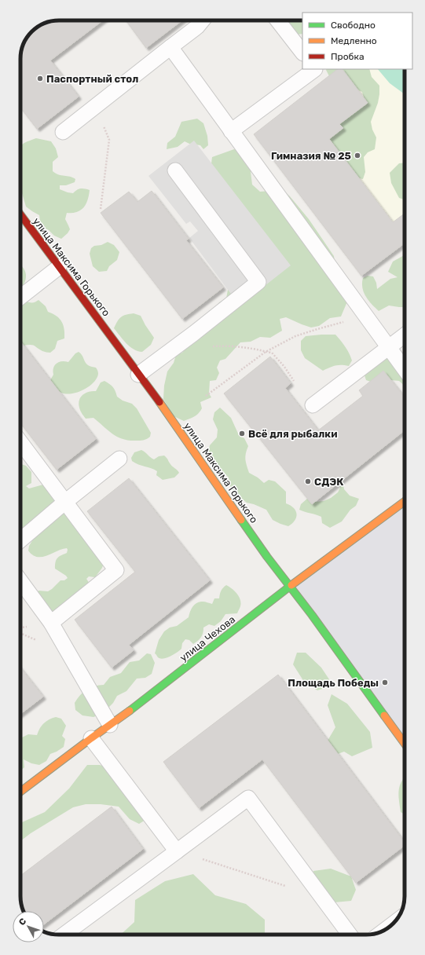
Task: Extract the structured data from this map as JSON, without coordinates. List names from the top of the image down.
{
  "streets": {
    "main road": ["улица Максима Горького", "улица Чехова"]
  },
  "crossings": [
    ["улица Максима Горького", "улица Чехова"]
  ],
  "places": [
    "Паспортный стол",
    "Гимназия № 25",
    "Всё для рыбалки",
    "СДЭК",
    "Площадь Победы"
  ],
  "legend": ["Свободно", "Медленно", "Пробка"],
  "north": "top left"
}
